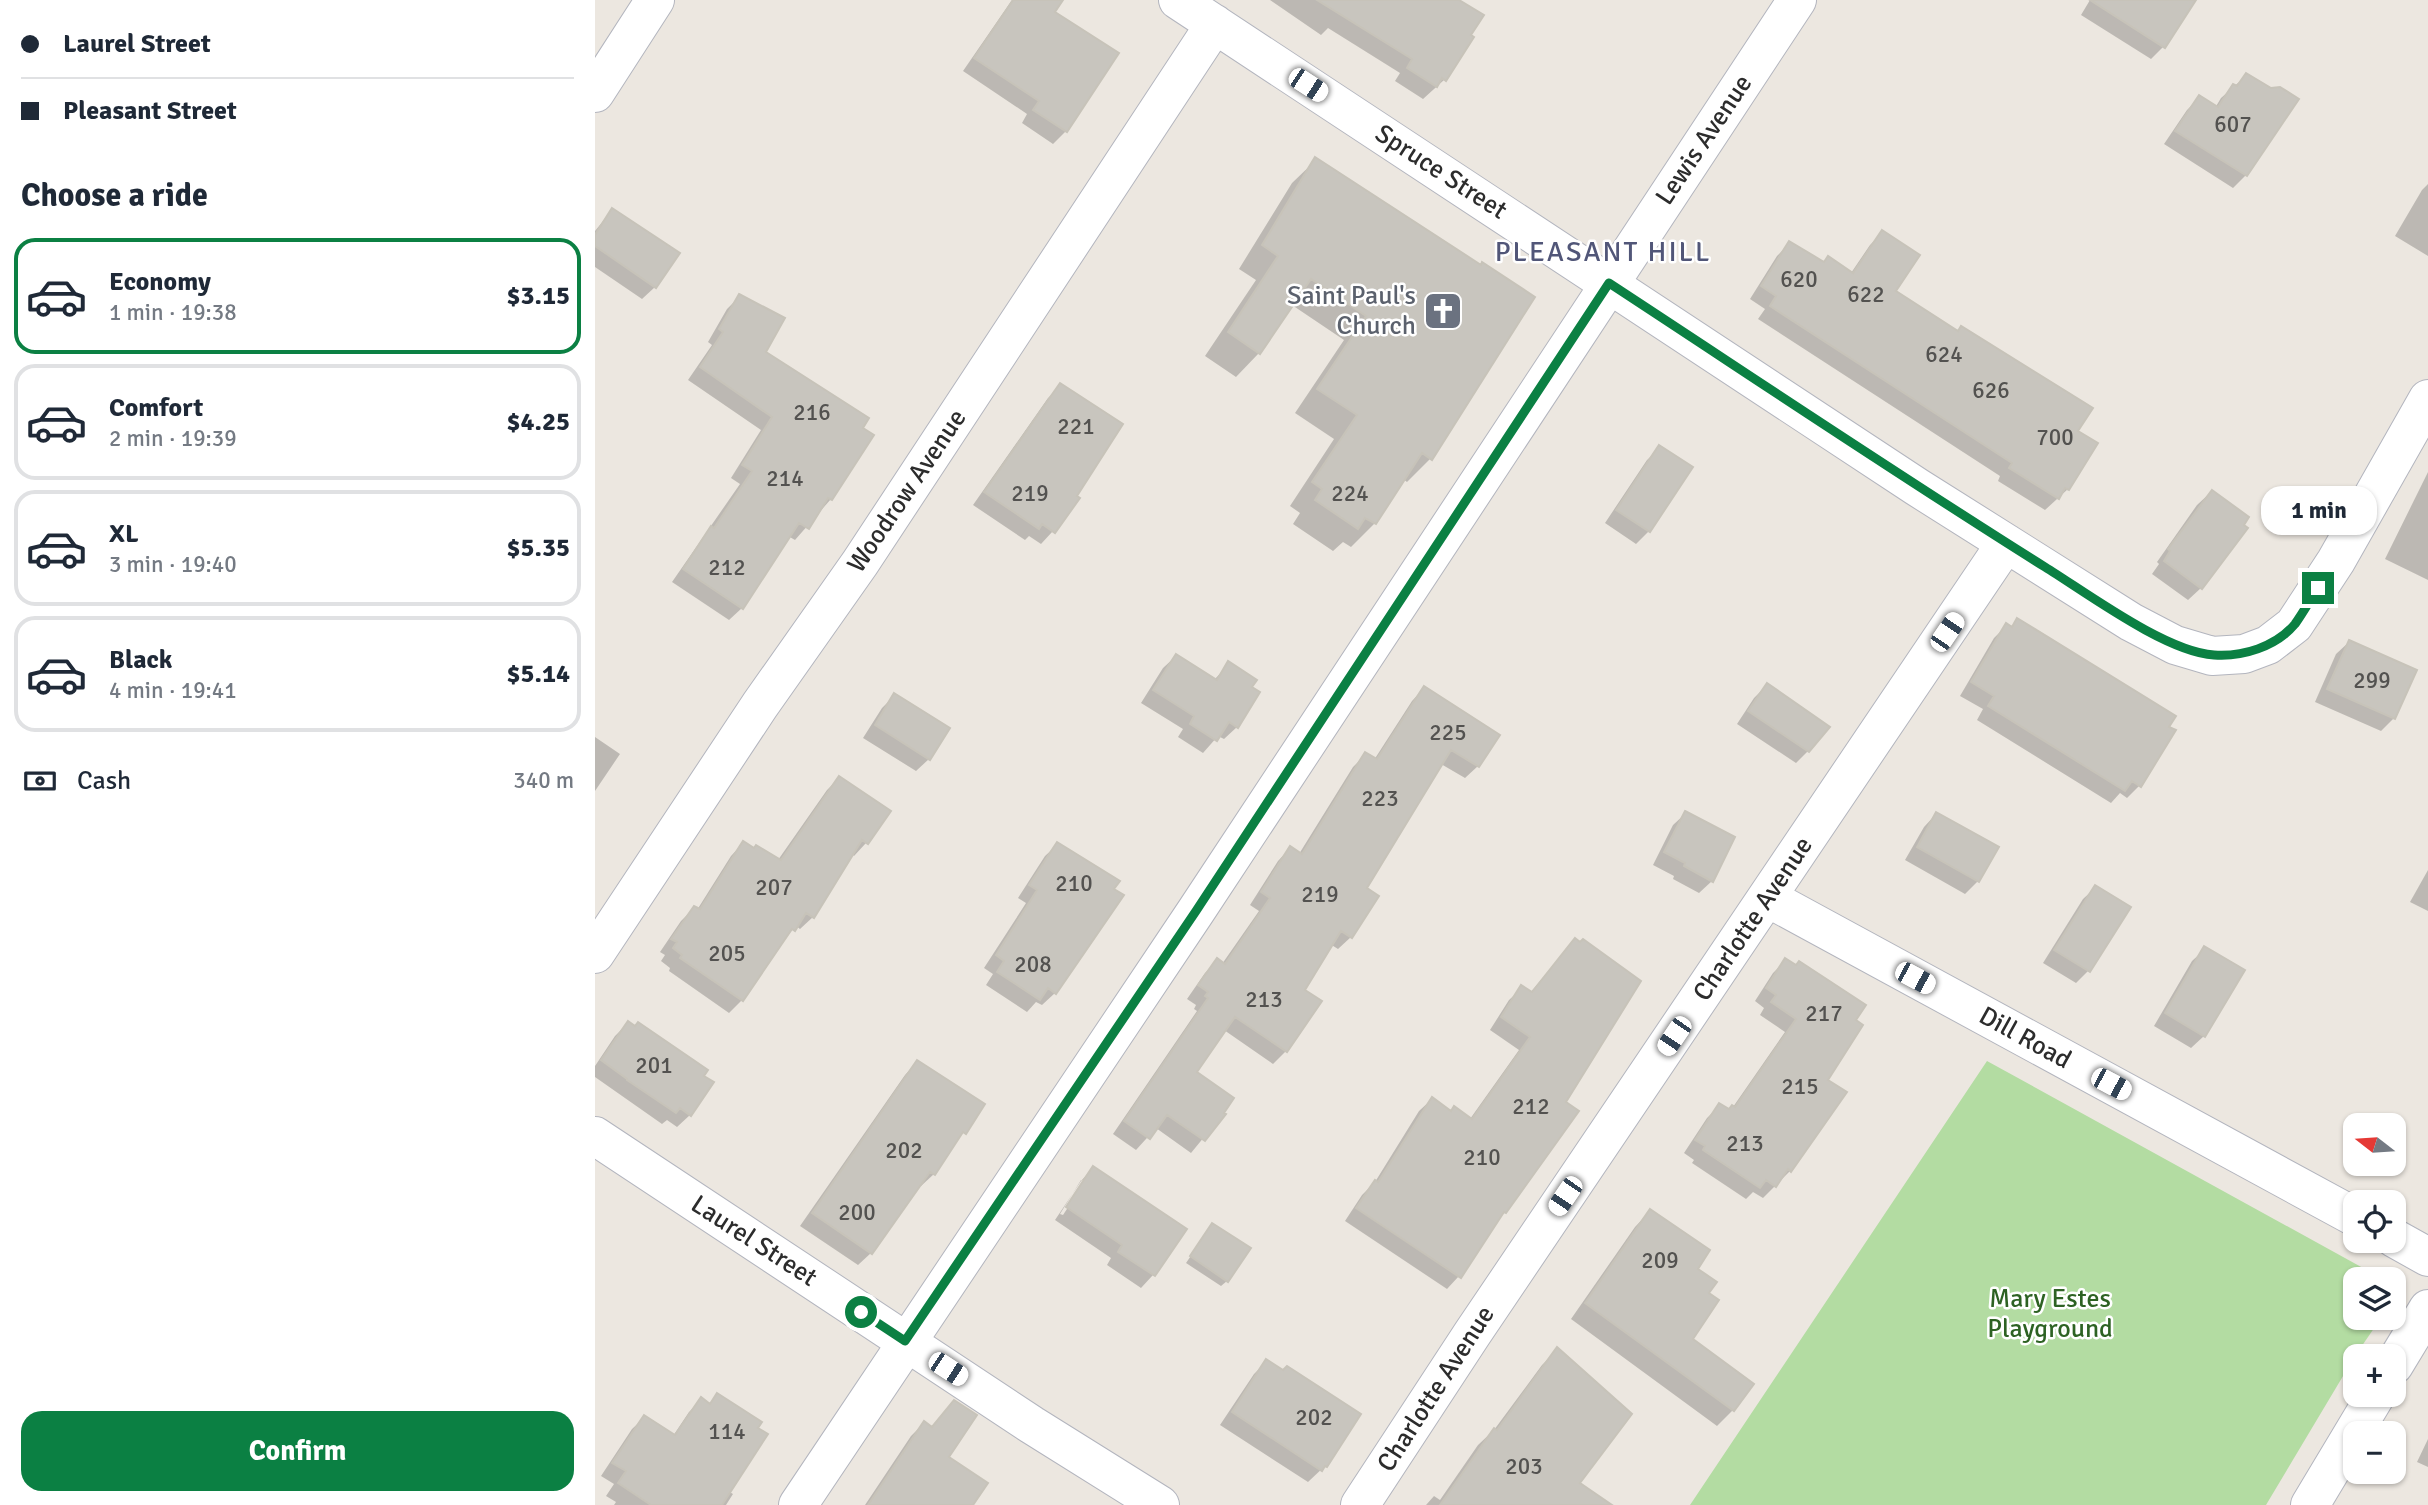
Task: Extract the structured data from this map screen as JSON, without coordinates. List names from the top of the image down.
{
  "streets": {
    "street": [
      "Lewis Avenue",
      "Spruce Street",
      "Woodrow Avenue",
      "Charlotte Avenue",
      "Dill Road",
      "Laurel Street"
    ]
  },
  "crossings": [
    ["Lewis Avenue", "Spruce Street"],
    ["Lewis Avenue", "Laurel Street"],
    ["Spruce Street", "Woodrow Avenue"],
    ["Spruce Street", "Charlotte Avenue"],
    ["Charlotte Avenue", "Dill Road"]
  ],
  "districts": ["PLEASANT HILL"],
  "parks": ["Mary Estes Playground"],
  "places": {
    "church": ["Saint Paul's Church"]
  },
  "house_numbers": [
    "607",
    "620",
    "622",
    "624",
    "626",
    "216",
    "221",
    "700",
    "214",
    "219",
    "224",
    "212",
    "299",
    "225",
    "223",
    "210",
    "207",
    "219",
    "205",
    "208",
    "213",
    "217",
    "201",
    "215",
    "212",
    "213",
    "202",
    "210",
    "200",
    "209",
    "202",
    "114",
    "203"
  ],
  "north": "left",
  "page": {
    "banner": ["Laurel Street", "Pleasant Street"],
    "heading": "Choose a ride",
    "list": [
      {
        "name": "Economy",
        "note": "1 min · 19:38",
        "value": "$3.15"
      },
      {
        "name": "Comfort",
        "note": "2 min · 19:39",
        "value": "$4.25"
      },
      {
        "name": "XL",
        "note": "3 min · 19:40",
        "value": "$5.35"
      },
      {
        "name": "Black",
        "note": "4 min · 19:41",
        "value": "$5.14"
      }
    ],
    "bubble": "1 min",
    "pay": ["Cash", "340 m"],
    "map_buttons": ["+", "−"],
    "buttons": "Confirm"
  }
}
